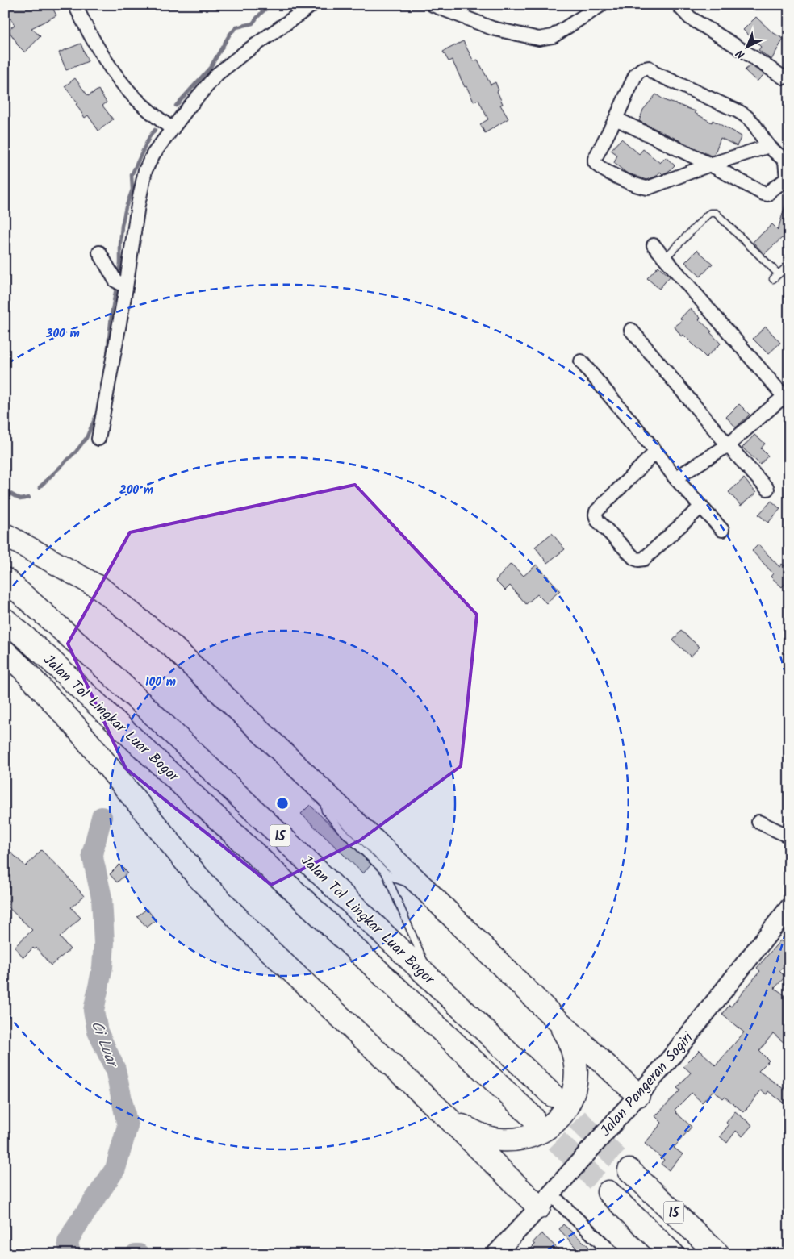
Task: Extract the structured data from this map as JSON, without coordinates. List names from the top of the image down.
{
  "streets": {
    "highway": ["Jalan Tol Lingkar Luar Bogor", "15"],
    "street": ["Jalan Pangeran Sogiri"]
  },
  "water": ["Ci Luar"],
  "north": "bottom left",
  "rings": ["300 m", "200 m", "100 m"]
}
